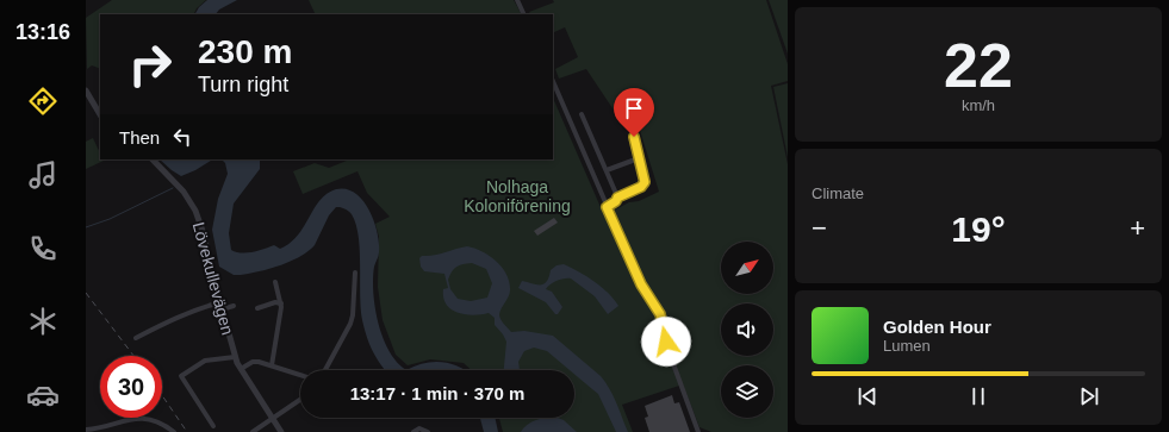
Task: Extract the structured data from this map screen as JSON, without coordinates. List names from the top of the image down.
{
  "streets": {
    "street": ["Lövekullevägen"]
  },
  "parks": ["Nolhaga Koloniförening"],
  "north": "top right",
  "page": {
    "tabs": "13:16",
    "tile": [
      ["22", "km/h"],
      "Climate"
    ],
    "turn": ["230 m", "Turn right"],
    "then": "Then",
    "heat": ["−", "19°", "+"],
    "song": ["Golden Hour", "Lumen"],
    "limit": "30",
    "trip": "13:17 · 1 min · 370 m"
  }
}
